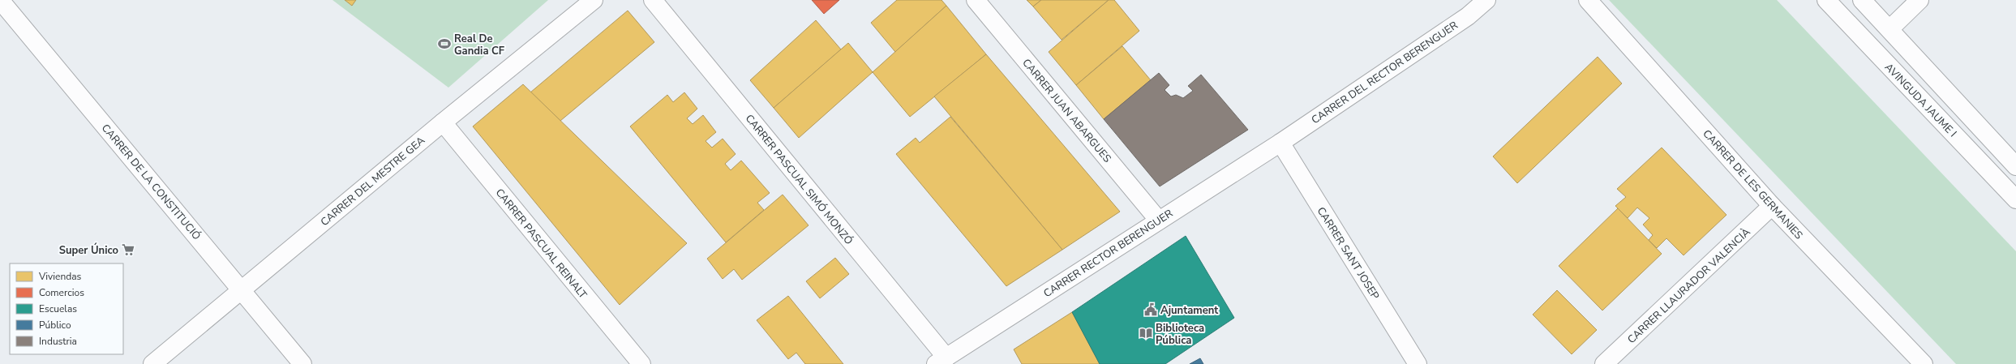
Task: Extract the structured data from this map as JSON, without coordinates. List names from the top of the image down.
{
  "streets": {
    "street": [
      "CARRER DEL RECTOR BERENGUER",
      "AVINGUDA JAUME I",
      "CARRER JUAN ABARGUES",
      "CARRER PASCUAL SIMÓ MONZÓ",
      "CARRER DEL MESTRE GEA",
      "CARRER DE LA CONSTITUCIÓ",
      "CARRER DE LES GERMANIES",
      "CARRER PASCUAL REINALT",
      "CARRER RECTOR BERENGUER",
      "CARRER SANT JOSEP",
      "CARRER LLAURADOR VALENCIÀ"
    ]
  },
  "crossings": [
    ["CARRER DEL RECTOR BERENGUER", "CARRER RECTOR BERENGUER"],
    ["CARRER DEL RECTOR BERENGUER", "CARRER SANT JOSEP"],
    ["CARRER JUAN ABARGUES", "CARRER RECTOR BERENGUER"],
    ["CARRER PASCUAL SIMÓ MONZÓ", "CARRER RECTOR BERENGUER"],
    ["CARRER DEL MESTRE GEA", "CARRER DE LA CONSTITUCIÓ"],
    ["CARRER DEL MESTRE GEA", "CARRER PASCUAL REINALT"],
    ["CARRER DE LES GERMANIES", "CARRER LLAURADOR VALENCIÀ"],
    ["CARRER RECTOR BERENGUER", "CARRER SANT JOSEP"]
  ],
  "places": {
    "sports": ["Real De Gandia CF"],
    "supermarket": ["Super Único"],
    "public building": ["Ajuntament"],
    "library": ["Biblioteca Pública"]
  },
  "legend": [
    "Viviendas",
    "Comercios",
    "Escuelas",
    "Público",
    "Industria"
  ]
}
